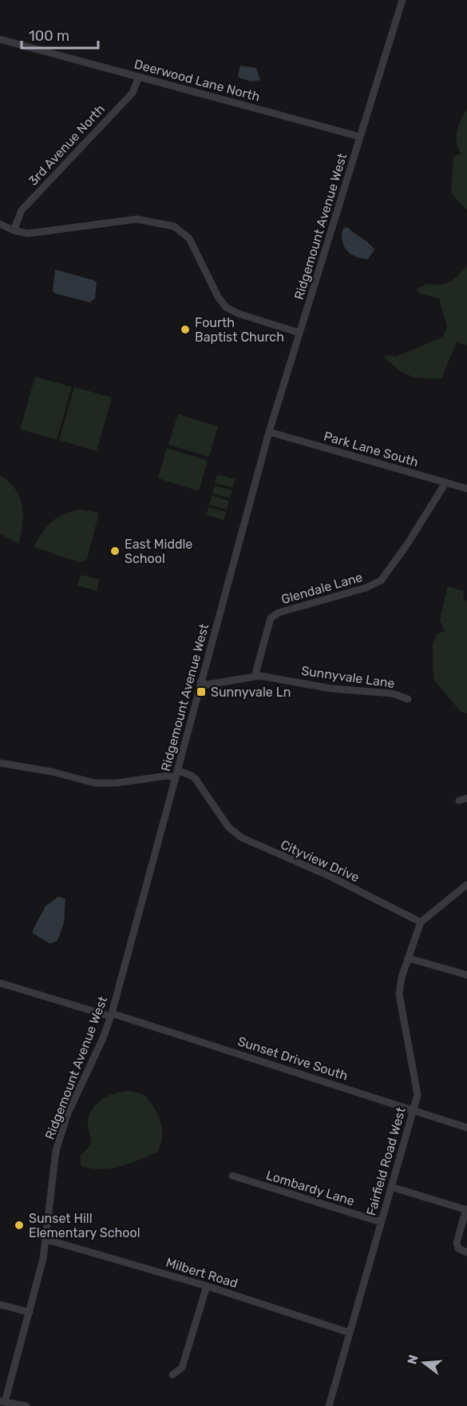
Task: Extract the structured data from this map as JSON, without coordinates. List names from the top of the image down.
{
  "streets": {
    "street": [
      "Deerwood Lane North",
      "3rd Avenue North",
      "Ridgemount Avenue West",
      "Park Lane South",
      "Glendale Lane",
      "Sunnyvale Lane",
      "Cityview Drive",
      "Sunset Drive South",
      "Fairfield Road West",
      "Lombardy Lane",
      "Milbert Road"
    ]
  },
  "crossings": [
    ["Deerwood Lane North", "3rd Avenue North"],
    ["Deerwood Lane North", "Ridgemount Avenue West"],
    ["Ridgemount Avenue West", "Park Lane South"],
    ["Ridgemount Avenue West", "Sunnyvale Lane"],
    ["Ridgemount Avenue West", "Cityview Drive"],
    ["Ridgemount Avenue West", "Sunset Drive South"],
    ["Ridgemount Avenue West", "Milbert Road"],
    ["Park Lane South", "Glendale Lane"],
    ["Glendale Lane", "Sunnyvale Lane"],
    ["Cityview Drive", "Fairfield Road West"],
    ["Sunset Drive South", "Fairfield Road West"],
    ["Fairfield Road West", "Lombardy Lane"],
    ["Fairfield Road West", "Milbert Road"]
  ],
  "places": {
    "other": ["Fourth Baptist Church", "East Middle School", "Sunset Hill Elementary School"],
    "transit": ["Sunnyvale Ln"]
  },
  "scale_bar": "100 m",
  "north": "left"
}
